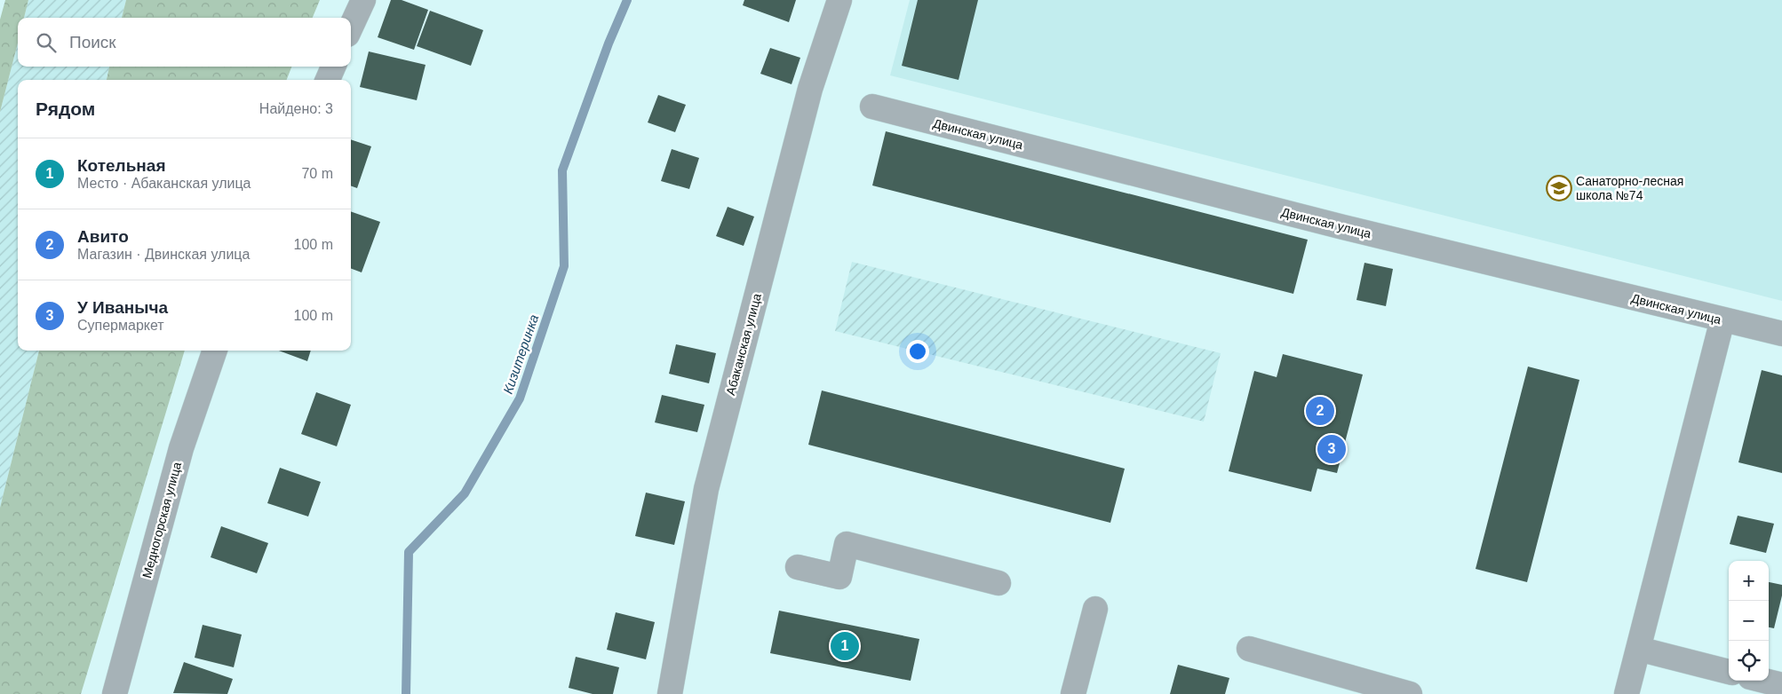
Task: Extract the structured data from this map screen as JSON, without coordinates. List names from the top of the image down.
{
  "streets": {
    "street": ["Двинская улица", "Абаканская улица", "Медногорская улица"]
  },
  "water": ["Кизитеринка"],
  "places": {
    "school or university": ["Санаторно-лесная школа №74"]
  },
  "page": {
    "search": "Поиск",
    "heading": ["Рядом", "Найдено: 3"],
    "list": [
      {
        "mark": "1",
        "name": "Котельная",
        "note": "Место · Абаканская улица",
        "value": "70 m"
      },
      {
        "mark": "2",
        "name": "Авито",
        "note": "Магазин · Двинская улица",
        "value": "100 m"
      },
      {
        "mark": "3",
        "name": "У Иваныча",
        "note": "Супермаркет",
        "value": "100 m"
      }
    ],
    "pins": ["2", "3", "1"],
    "map_buttons": ["+", "−"]
  }
}
